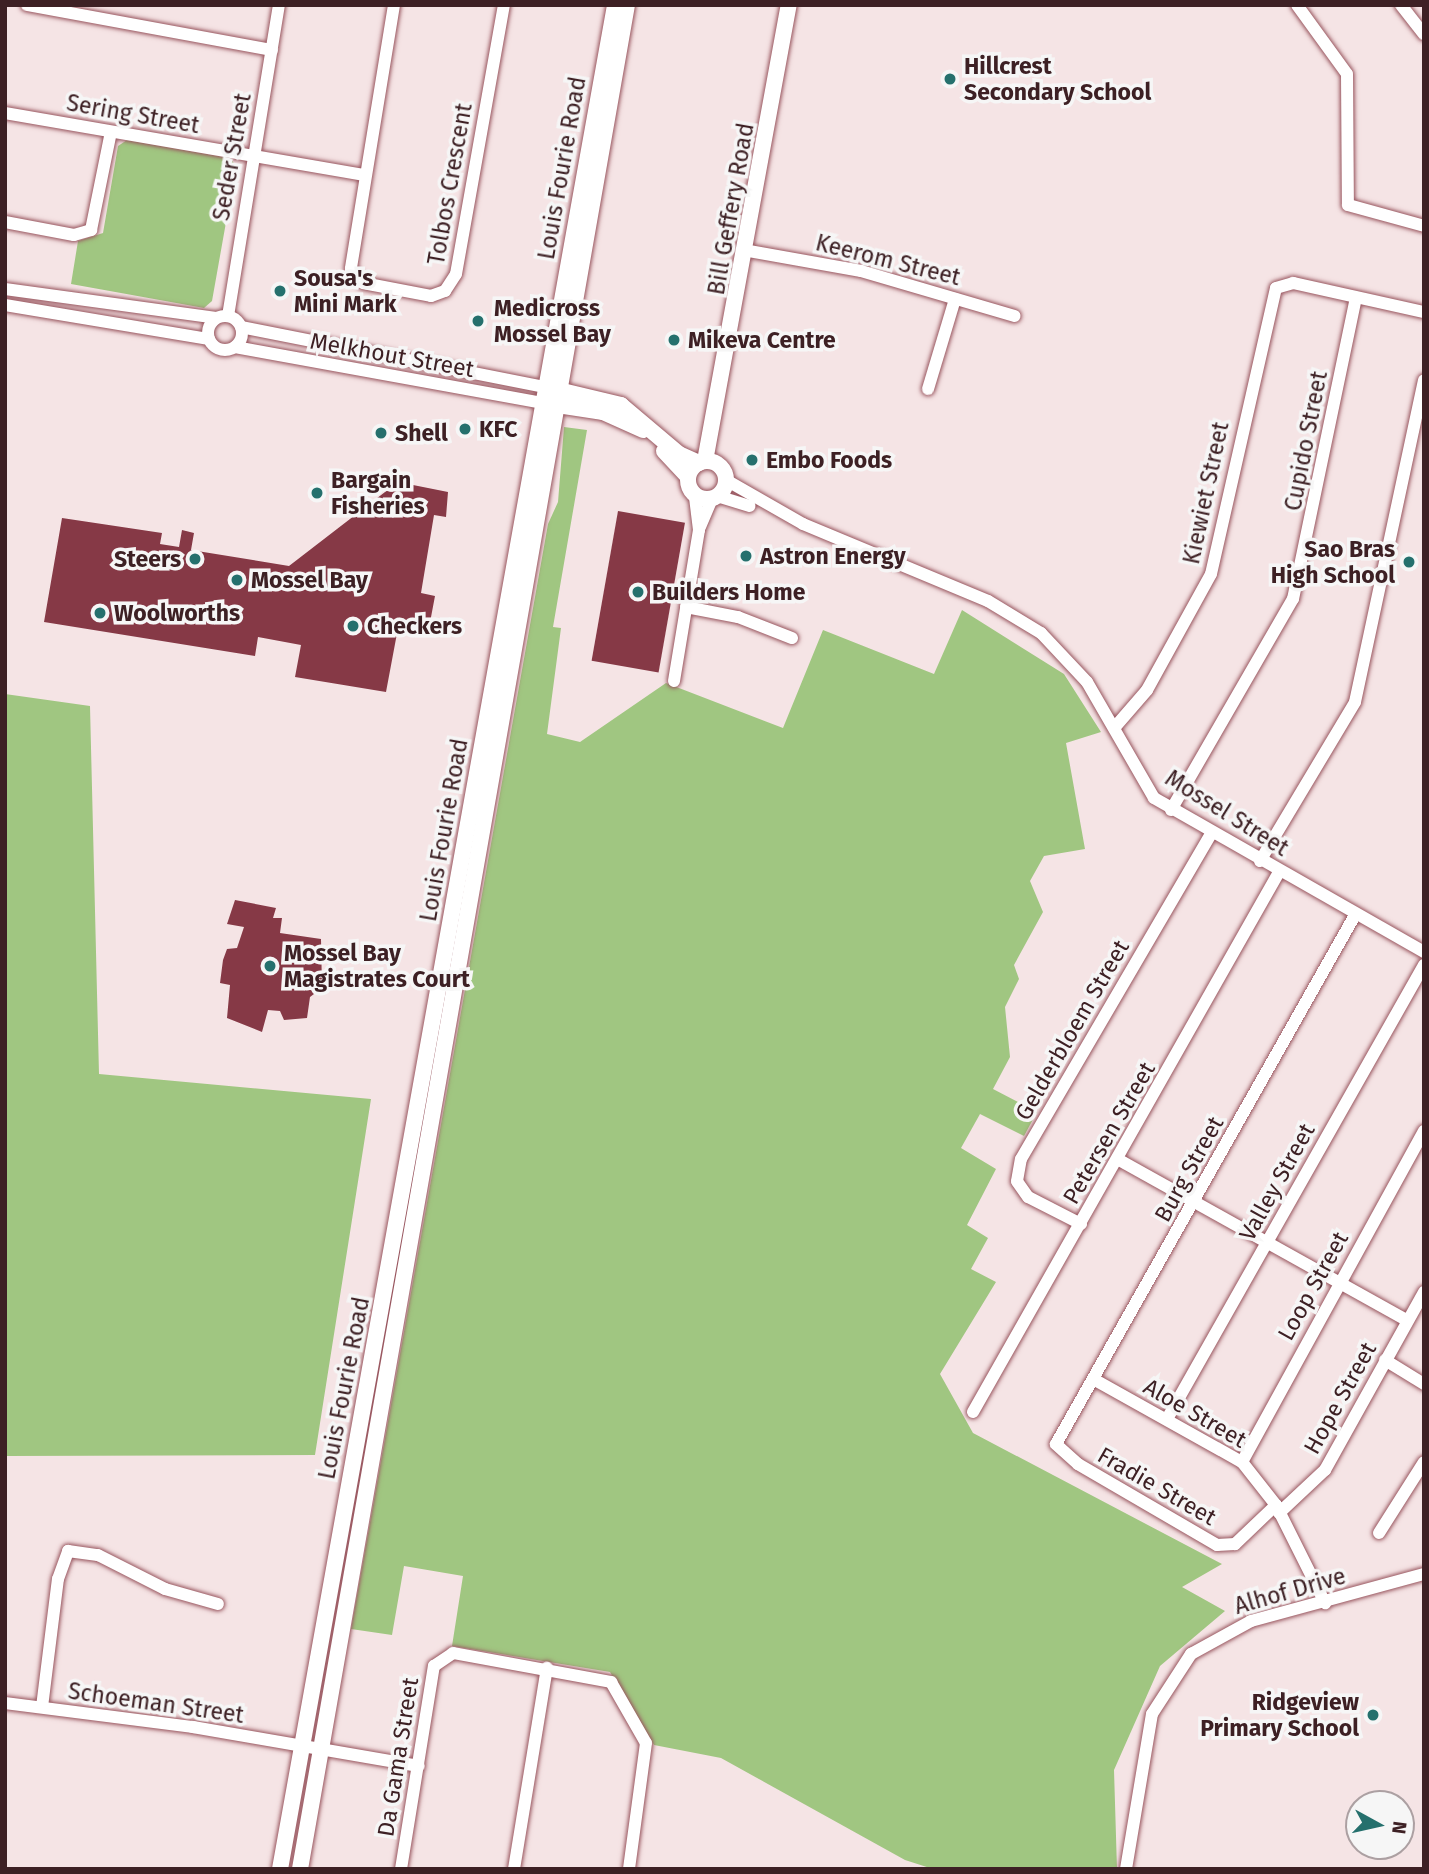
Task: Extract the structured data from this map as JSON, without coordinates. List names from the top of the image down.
{
  "streets": {
    "main road": ["Louis Fourie Road", "Bill Geffery Road"],
    "street": [
      "Sering Street",
      "Seder Street",
      "Tolbos Crescent",
      "Keerom Street",
      "Melkhout Street",
      "Cupido Street",
      "Kiewiet Street",
      "Mossel Street",
      "Gelderbloem Street",
      "Petersen Street",
      "Burg Street",
      "Valley Street",
      "Loop Street",
      "Hope Street",
      "Aloe Street",
      "Fradie Street",
      "Alhof Drive",
      "Schoeman Street",
      "Da Gama Street"
    ]
  },
  "crossings": [
    ["Sering Street", "Seder Street"],
    ["Sering Street", "Tolbos Crescent"],
    ["Seder Street", "Melkhout Street"],
    ["Louis Fourie Road", "Melkhout Street"],
    ["Louis Fourie Road", "Schoeman Street"],
    ["Bill Geffery Road", "Keerom Street"],
    ["Cupido Street", "Kiewiet Street"],
    ["Cupido Street", "Mossel Street"],
    ["Kiewiet Street", "Mossel Street"],
    ["Mossel Street", "Gelderbloem Street"],
    ["Mossel Street", "Petersen Street"],
    ["Mossel Street", "Burg Street"],
    ["Gelderbloem Street", "Petersen Street"],
    ["Burg Street", "Aloe Street"],
    ["Burg Street", "Fradie Street"],
    ["Valley Street", "Aloe Street"],
    ["Loop Street", "Aloe Street"],
    ["Hope Street", "Aloe Street"],
    ["Hope Street", "Fradie Street"],
    ["Aloe Street", "Fradie Street"],
    ["Aloe Street", "Alhof Drive"],
    ["Schoeman Street", "Da Gama Street"]
  ],
  "places": [
    "Hillcrest Secondary School",
    "Sousa's Mini Mark",
    "Medicross Mossel Bay",
    "Mikeva Centre",
    "KFC",
    "Shell",
    "Embo Foods",
    "Bargain Fisheries",
    "Astron Energy",
    "Steers",
    "Sao Bras High School",
    "Mossel Bay",
    "Builders Home",
    "Woolworths",
    "Checkers",
    "Mossel Bay Magistrates Court",
    "Ridgeview Primary School"
  ],
  "north": "right"
}
